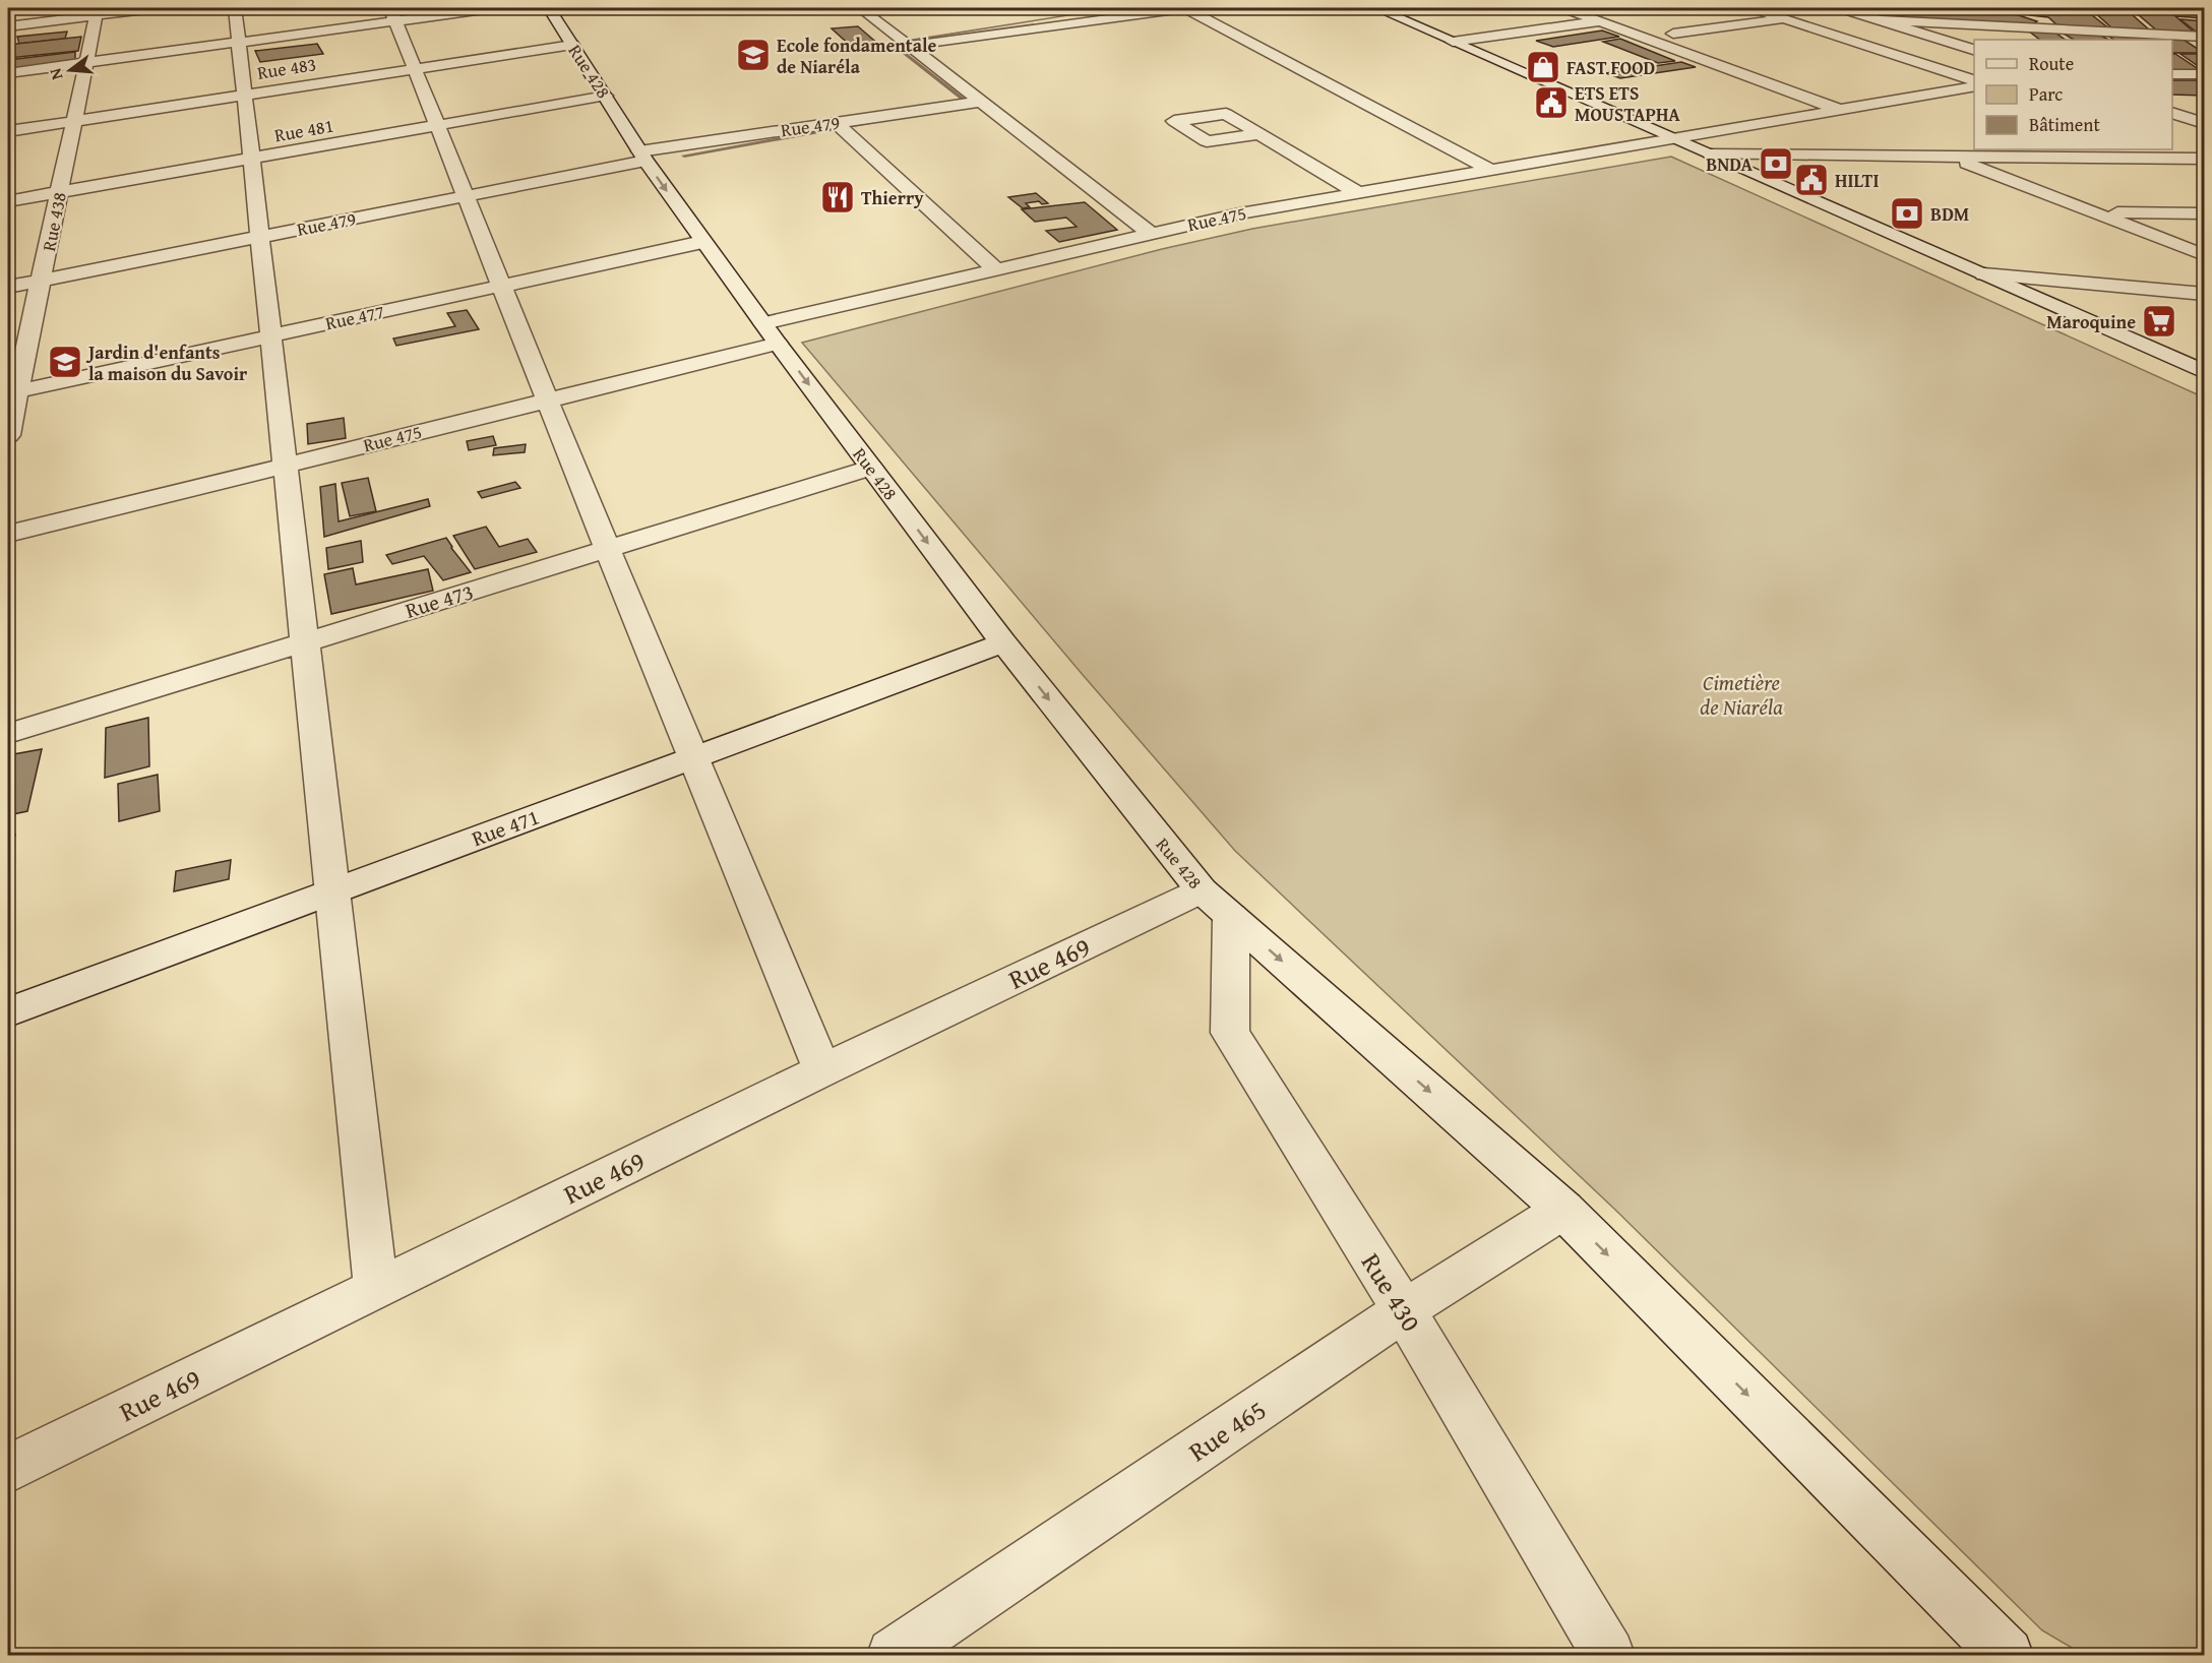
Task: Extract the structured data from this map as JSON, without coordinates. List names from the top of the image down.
{
  "streets": {
    "street": [
      "Rue 483",
      "Rue 428",
      "Rue 479",
      "Rue 481",
      "Rue 475",
      "Rue 438",
      "Rue 477",
      "Rue 473",
      "Rue 471",
      "Rue 469",
      "Rue 430",
      "Rue 465"
    ]
  },
  "crossings": [
    ["Rue 483", "Rue 428"],
    ["Rue 483", "Rue 438"],
    ["Rue 428", "Rue 479"],
    ["Rue 428", "Rue 481"],
    ["Rue 428", "Rue 475"],
    ["Rue 428", "Rue 477"],
    ["Rue 428", "Rue 473"],
    ["Rue 428", "Rue 471"],
    ["Rue 428", "Rue 469"],
    ["Rue 428", "Rue 430"],
    ["Rue 428", "Rue 465"],
    ["Rue 479", "Rue 438"],
    ["Rue 481", "Rue 438"],
    ["Rue 438", "Rue 477"],
    ["Rue 469", "Rue 430"],
    ["Rue 430", "Rue 465"]
  ],
  "one_way": ["Rue 428"],
  "parks": ["Cimetière de Niaréla"],
  "places": {
    "school or university": ["Ecole fondamentale de Niaréla", "Jardin d'enfants la maison du Savoir"],
    "shop": ["FAST FOOD"],
    "public building": ["ETS ETS MOUSTAPHA", "HILTI"],
    "bank": ["BNDA", "BDM"],
    "restaurant": ["Thierry"],
    "supermarket": ["Maroquine"]
  },
  "legend": ["Route", "Parc", "Bâtiment"],
  "north": "left"
}
